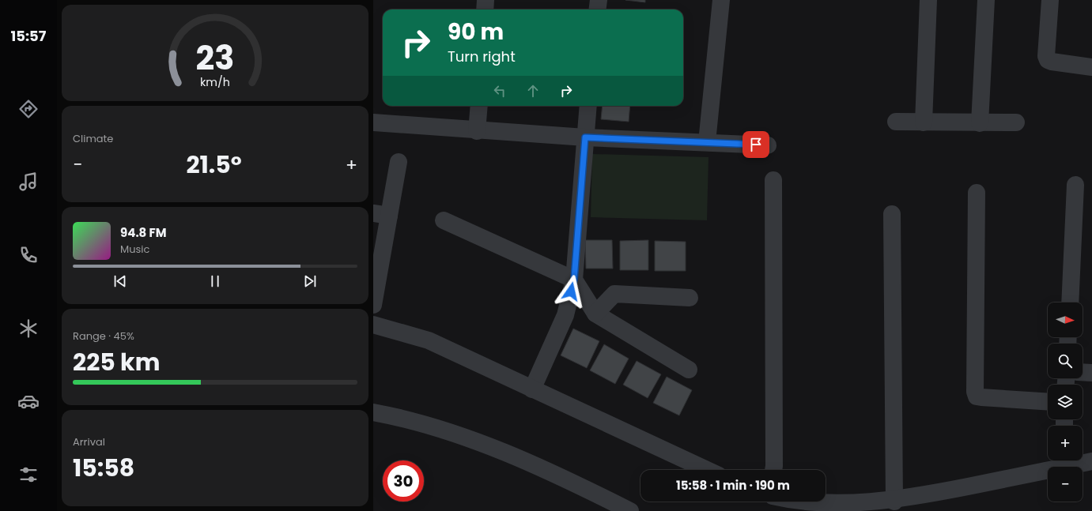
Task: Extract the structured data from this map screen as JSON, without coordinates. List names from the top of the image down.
{
  "north": "right",
  "page": {
    "tabs": "15:57",
    "turn": ["90 m", "Turn right"],
    "tile": [
      "Climate",
      ["Range · 45%", "225 km"],
      ["Arrival", "15:58"]
    ],
    "heat": ["−", "21.5°", "+"],
    "song": ["94.8 FM", "Music"],
    "map_buttons": ["+", "−"],
    "limit": "30",
    "trip": "15:58 · 1 min · 190 m",
    "gauge": ["23", "km/h"]
  }
}
